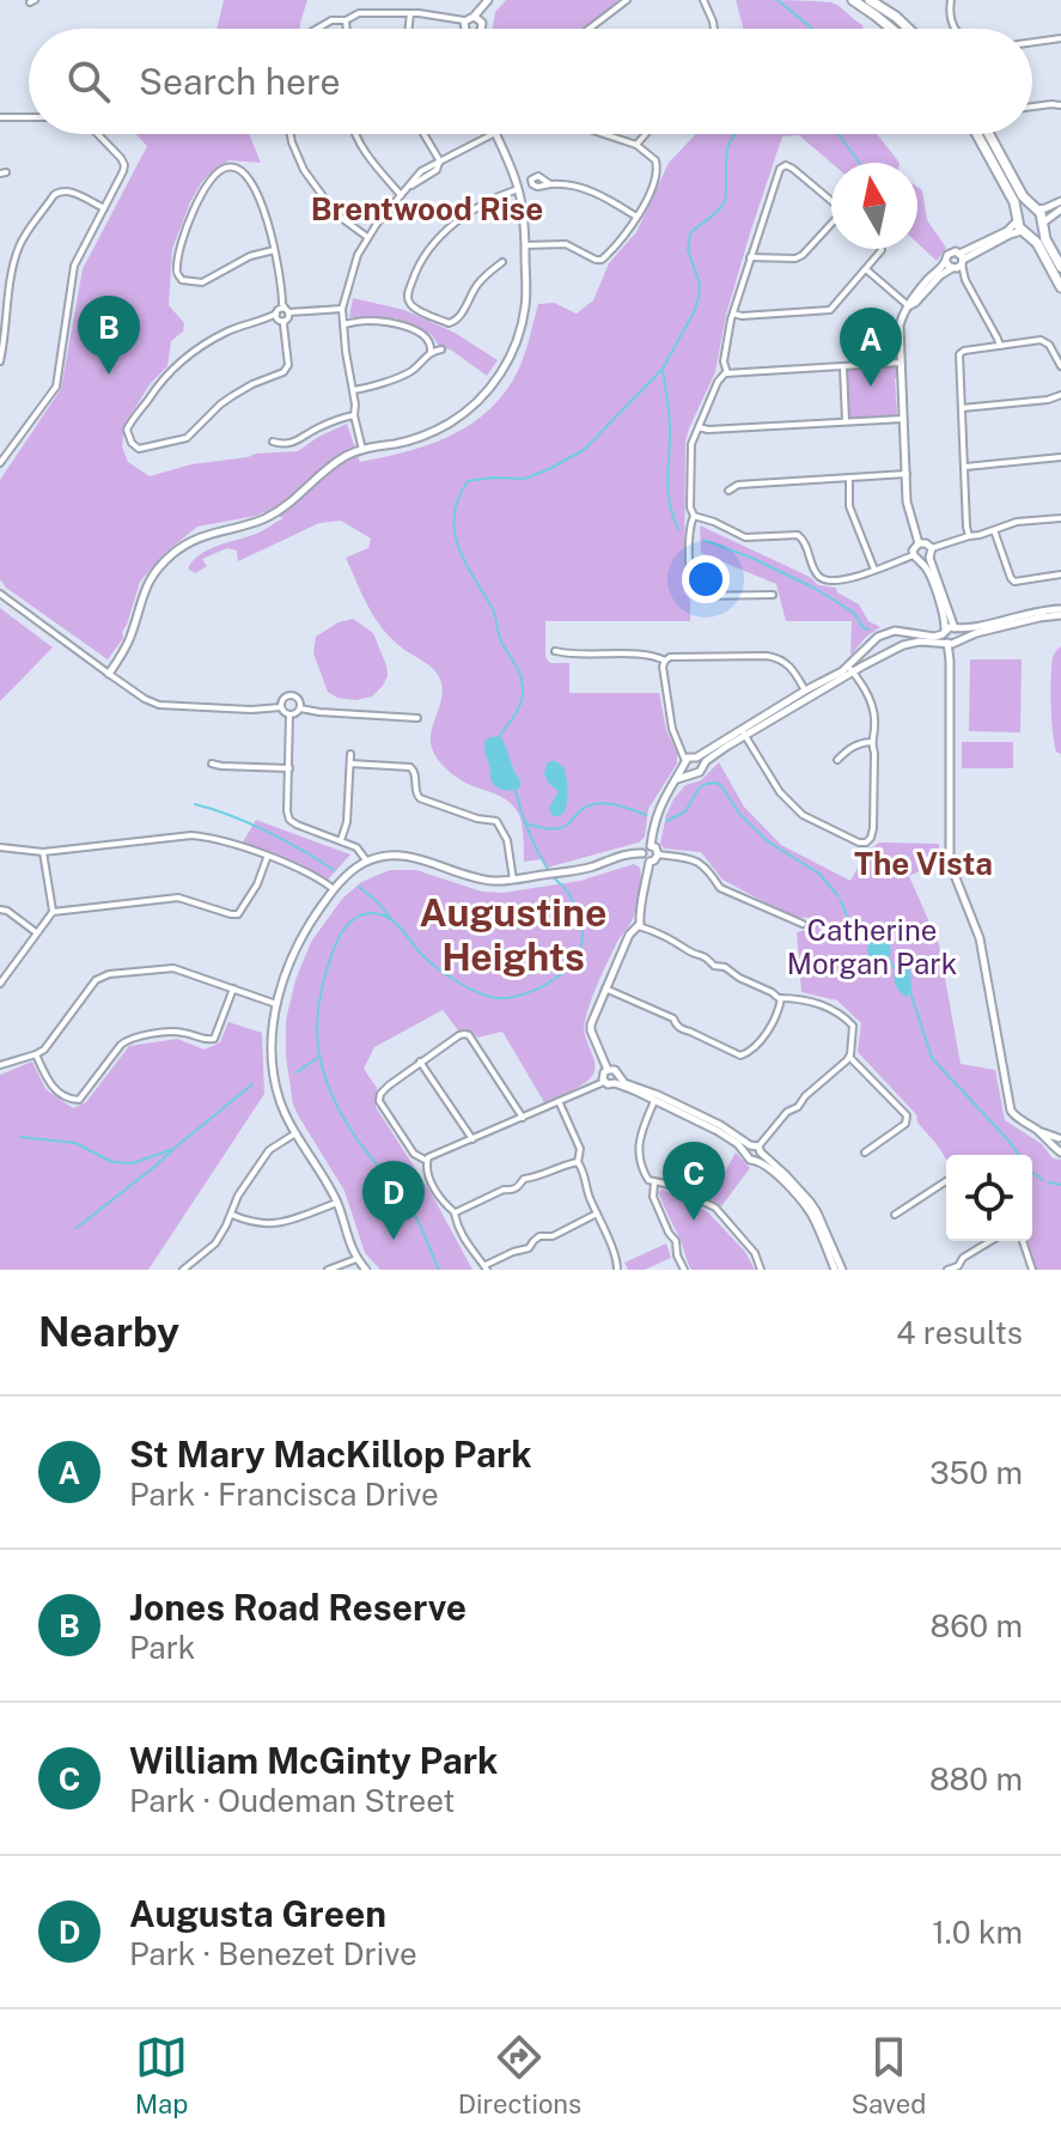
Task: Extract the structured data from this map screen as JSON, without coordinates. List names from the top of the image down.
{
  "districts": ["Brentwood Rise", "The Vista", "Augustine Heights"],
  "parks": ["Catherine Morgan Park"],
  "north": "top",
  "page": {
    "search": "Search here",
    "pins": [
      "B",
      "A",
      "C",
      "D"
    ],
    "heading": ["Nearby", "4 results"],
    "list": [
      {
        "mark": "A",
        "name": "St Mary MacKillop Park",
        "note": "Park · Francisca Drive",
        "value": "350 m"
      },
      {
        "mark": "B",
        "name": "Jones Road Reserve",
        "note": "Park",
        "value": "860 m"
      },
      {
        "mark": "C",
        "name": "William McGinty Park",
        "note": "Park · Oudeman Street",
        "value": "880 m"
      },
      {
        "mark": "D",
        "name": "Augusta Green",
        "note": "Park · Benezet Drive",
        "value": "1.0 km"
      }
    ],
    "nav": ["Map", "Directions", "Saved"]
  }
}
